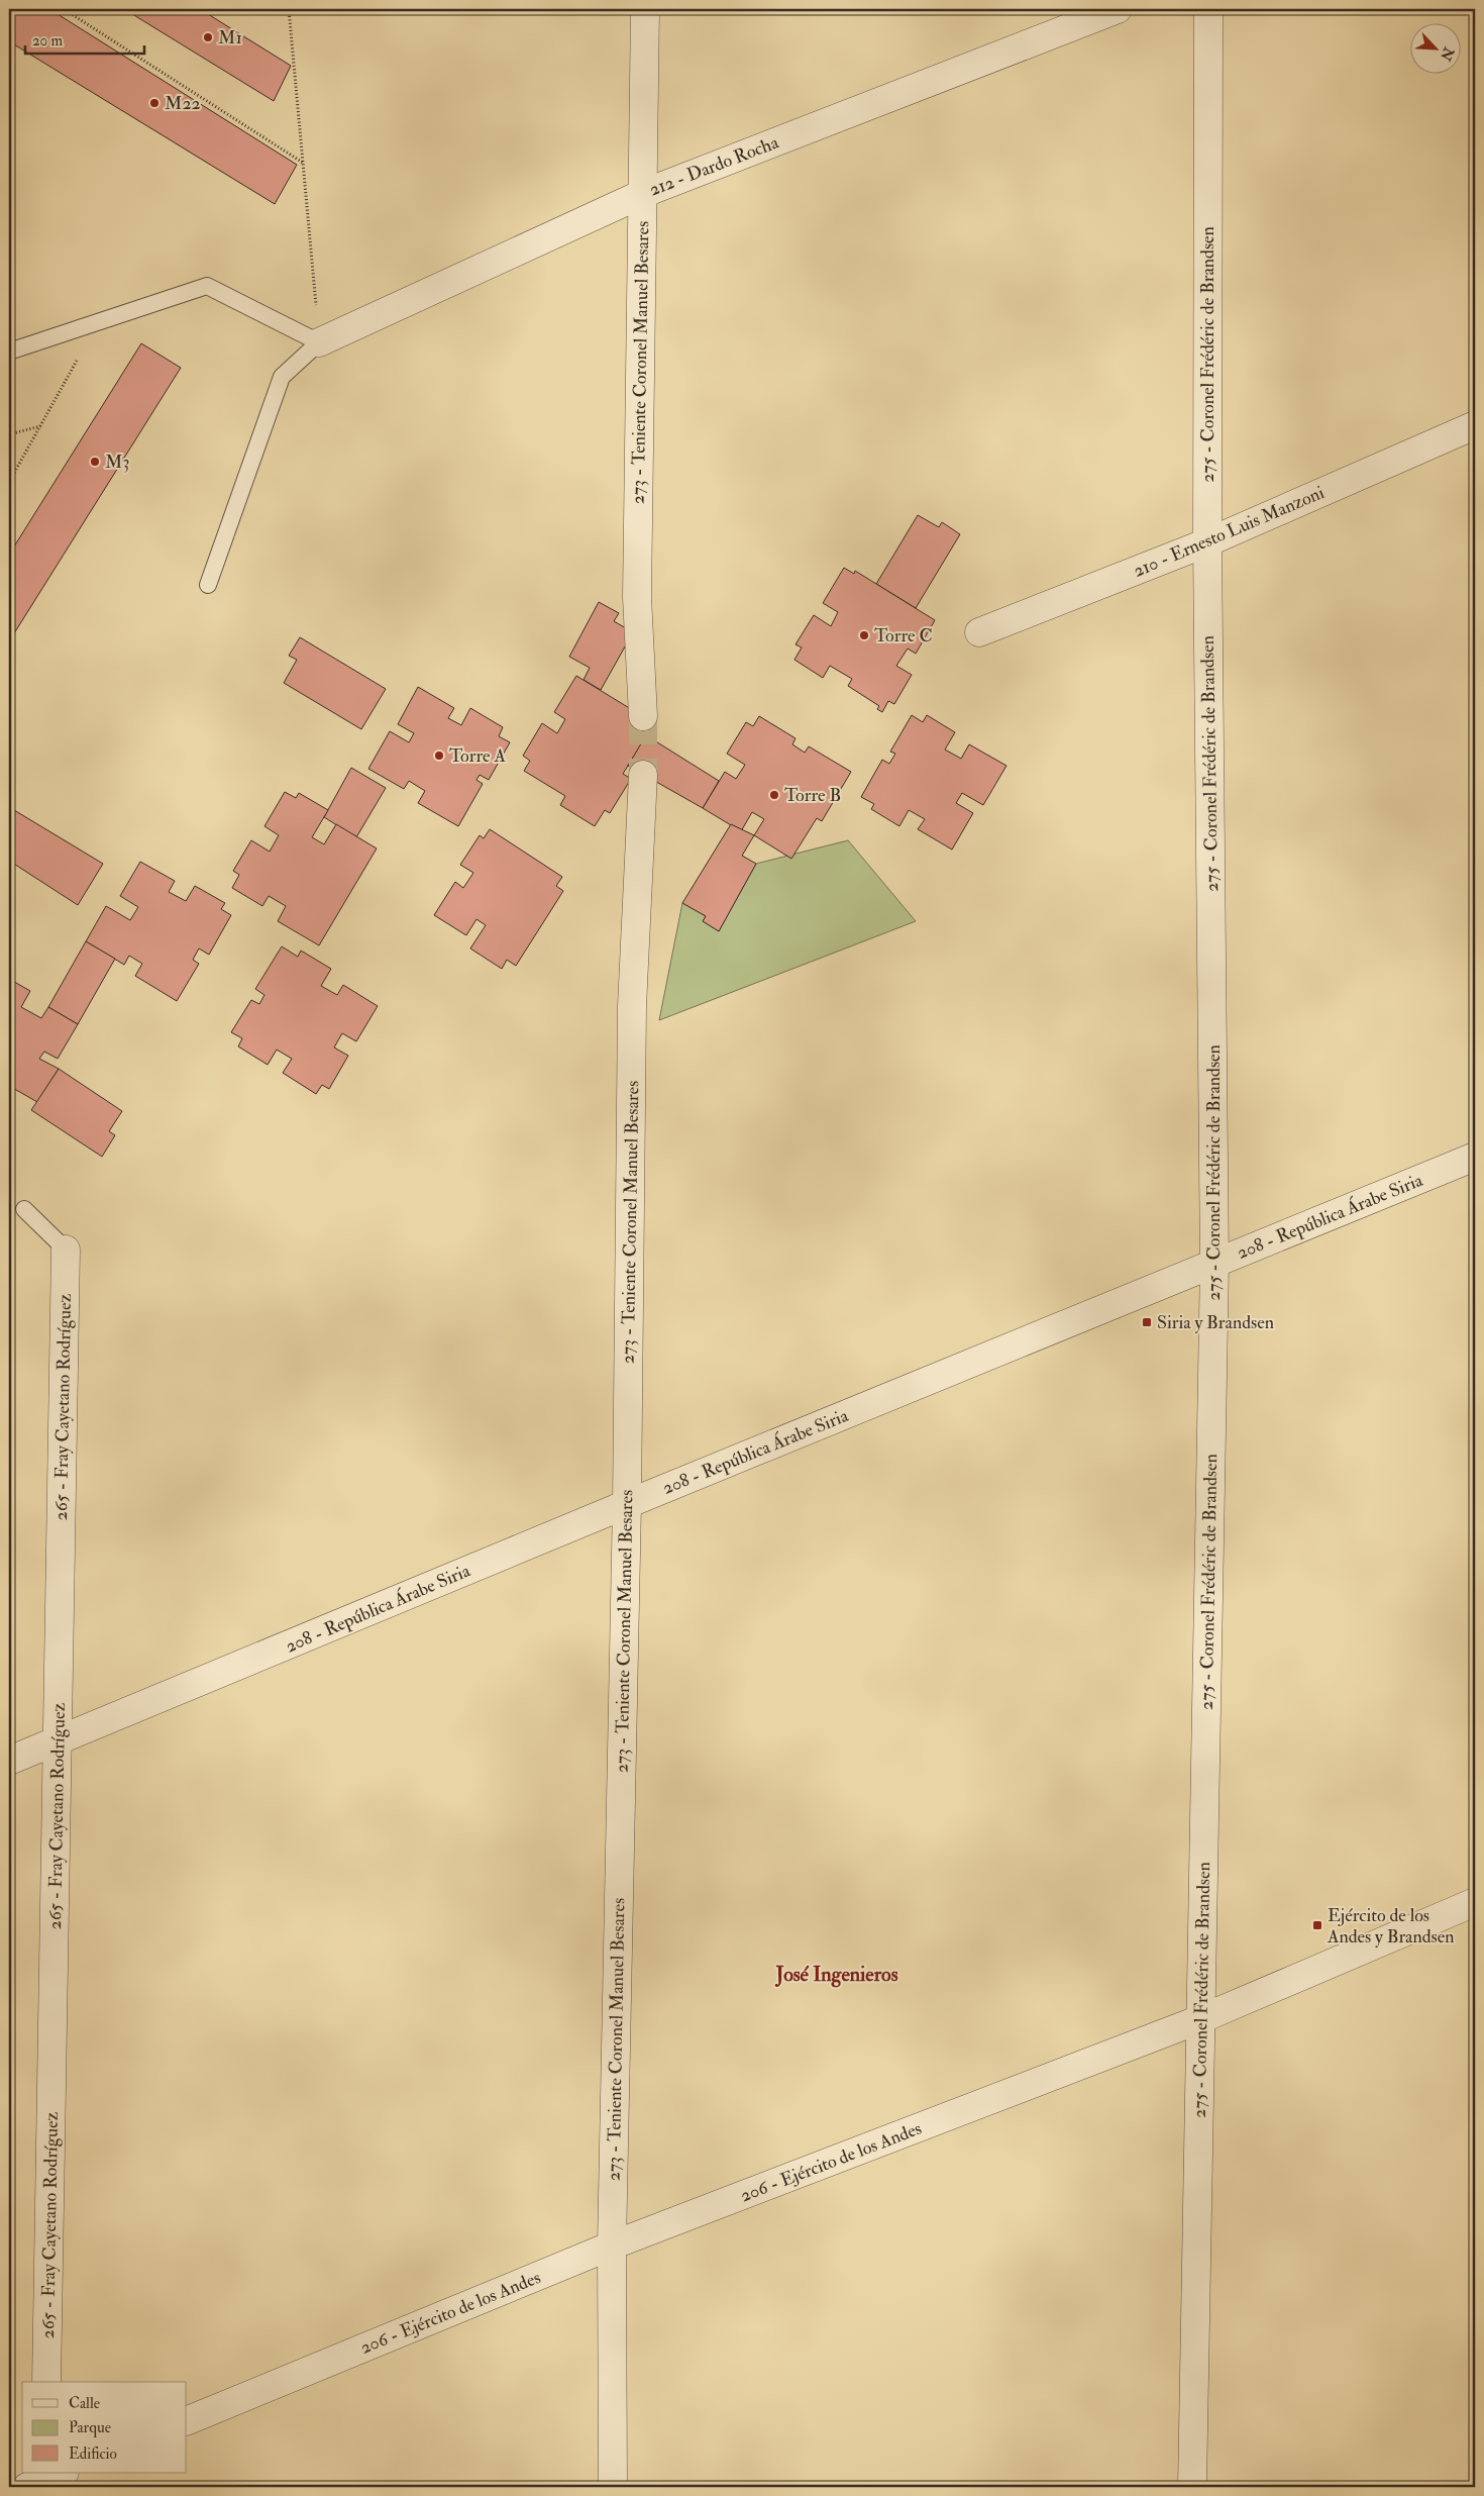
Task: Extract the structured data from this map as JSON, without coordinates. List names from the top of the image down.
{
  "streets": {
    "street": [
      "212 - Dardo Rocha",
      "275 - Coronel Frédéric de Brandsen",
      "273 - Teniente Coronel Manuel Besares",
      "210 - Ernesto Luis Manzoni",
      "208 - República Árabe Siria",
      "265 - Fray Cayetano Rodríguez",
      "206 - Ejército de los Andes"
    ]
  },
  "crossings": [
    ["212 - Dardo Rocha", "273 - Teniente Coronel Manuel Besares"],
    ["275 - Coronel Frédéric de Brandsen", "210 - Ernesto Luis Manzoni"],
    ["275 - Coronel Frédéric de Brandsen", "208 - República Árabe Siria"],
    ["275 - Coronel Frédéric de Brandsen", "206 - Ejército de los Andes"],
    ["273 - Teniente Coronel Manuel Besares", "208 - República Árabe Siria"],
    ["273 - Teniente Coronel Manuel Besares", "206 - Ejército de los Andes"],
    ["208 - República Árabe Siria", "265 - Fray Cayetano Rodríguez"]
  ],
  "districts": ["José Ingenieros"],
  "places": {
    "other": [
      "M1",
      "M22",
      "M3",
      "Torre C",
      "Torre A",
      "Torre B"
    ],
    "transit": ["Siria y Brandsen", "Ejército de los Andes y Brandsen"]
  },
  "legend": ["Calle", "Parque", "Edificio"],
  "scale_bar": "20 m",
  "north": "bottom right"
}
